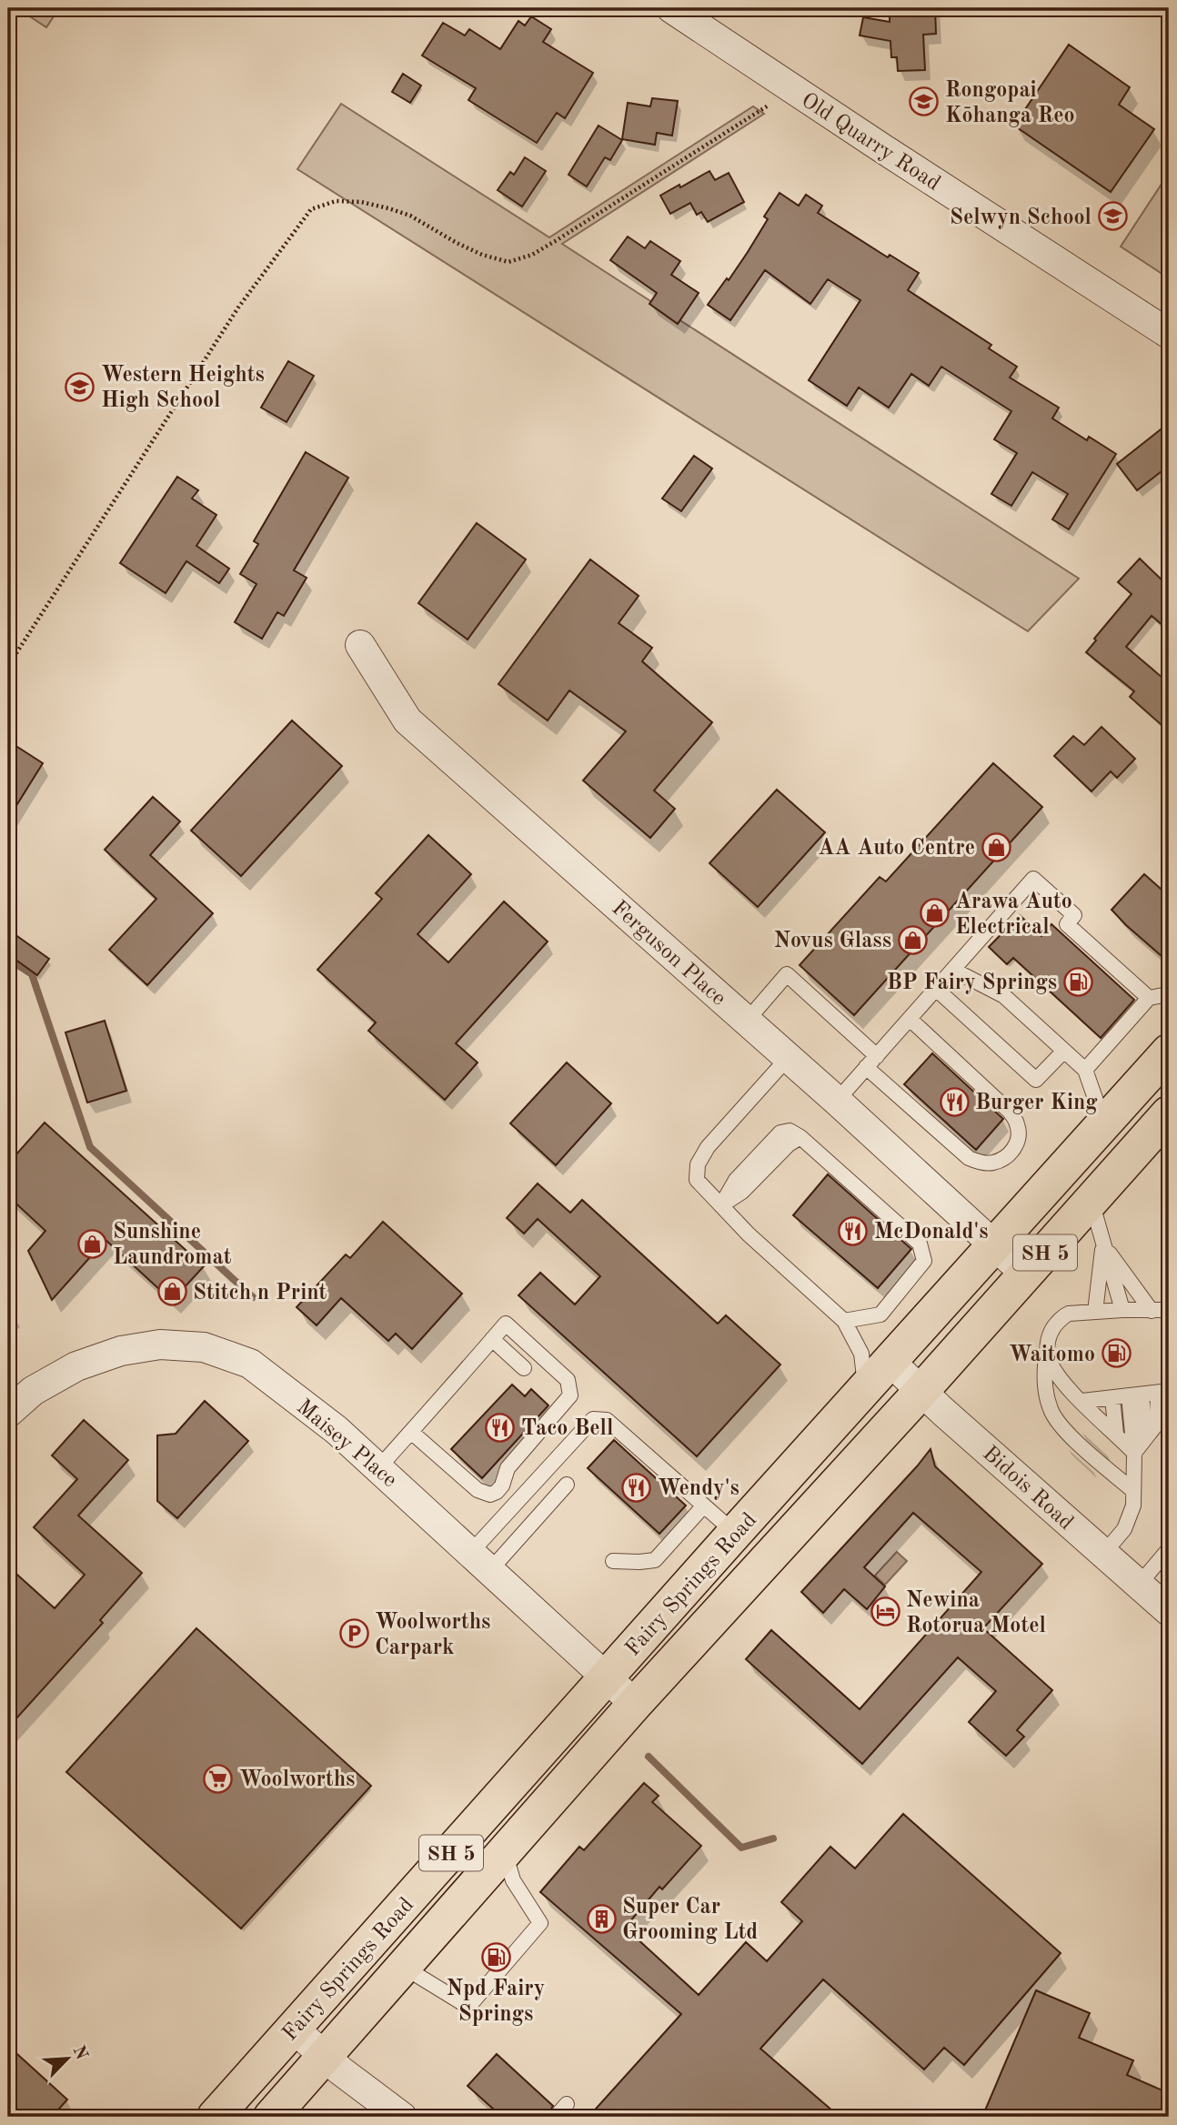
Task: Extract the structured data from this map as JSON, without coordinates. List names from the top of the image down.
{
  "streets": {
    "highway": ["SH 5", "Fairy Springs Road"],
    "street": [
      "Old Quarry Road",
      "Ferguson Place",
      "Maisey Place",
      "Bidois Road"
    ]
  },
  "crossings": [
    ["Ferguson Place", "Fairy Springs Road"],
    ["Maisey Place", "Fairy Springs Road"],
    ["Bidois Road", "Fairy Springs Road"]
  ],
  "places": {
    "school or university": ["Rongopai Kōhanga Reo", "Selwyn School", "Western Heights High School"],
    "shop": [
      "AA Auto Centre",
      "Arawa Auto Electrical",
      "Novus Glass",
      "Sunshine Laundromat",
      "Stitch n Print"
    ],
    "fuel station": ["BP Fairy Springs", "Waitomo", "Npd Fairy Springs"],
    "restaurant": [
      "Burger King",
      "McDonald's",
      "Taco Bell",
      "Wendy's"
    ],
    "hotel": ["Newina Rotorua Motel"],
    "parking": ["Woolworths Carpark"],
    "supermarket": ["Woolworths"],
    "building": ["Super Car Grooming Ltd"]
  },
  "north": "top right"
}
